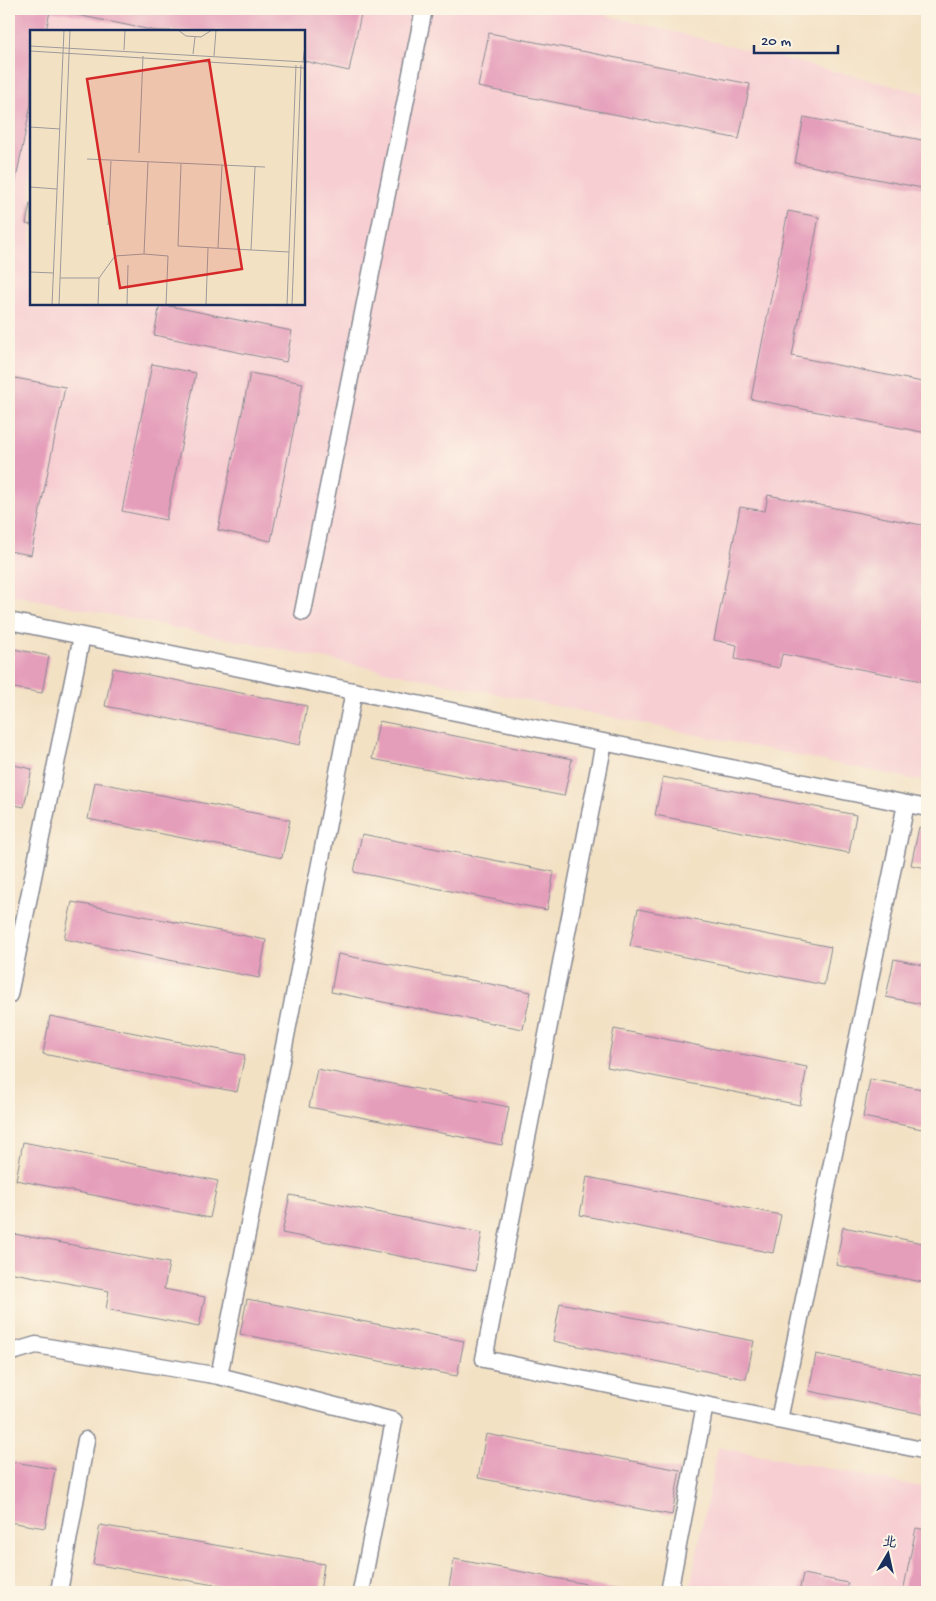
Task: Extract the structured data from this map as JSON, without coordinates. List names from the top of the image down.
{
  "scale_bar": "20 m",
  "north": "top"
}
